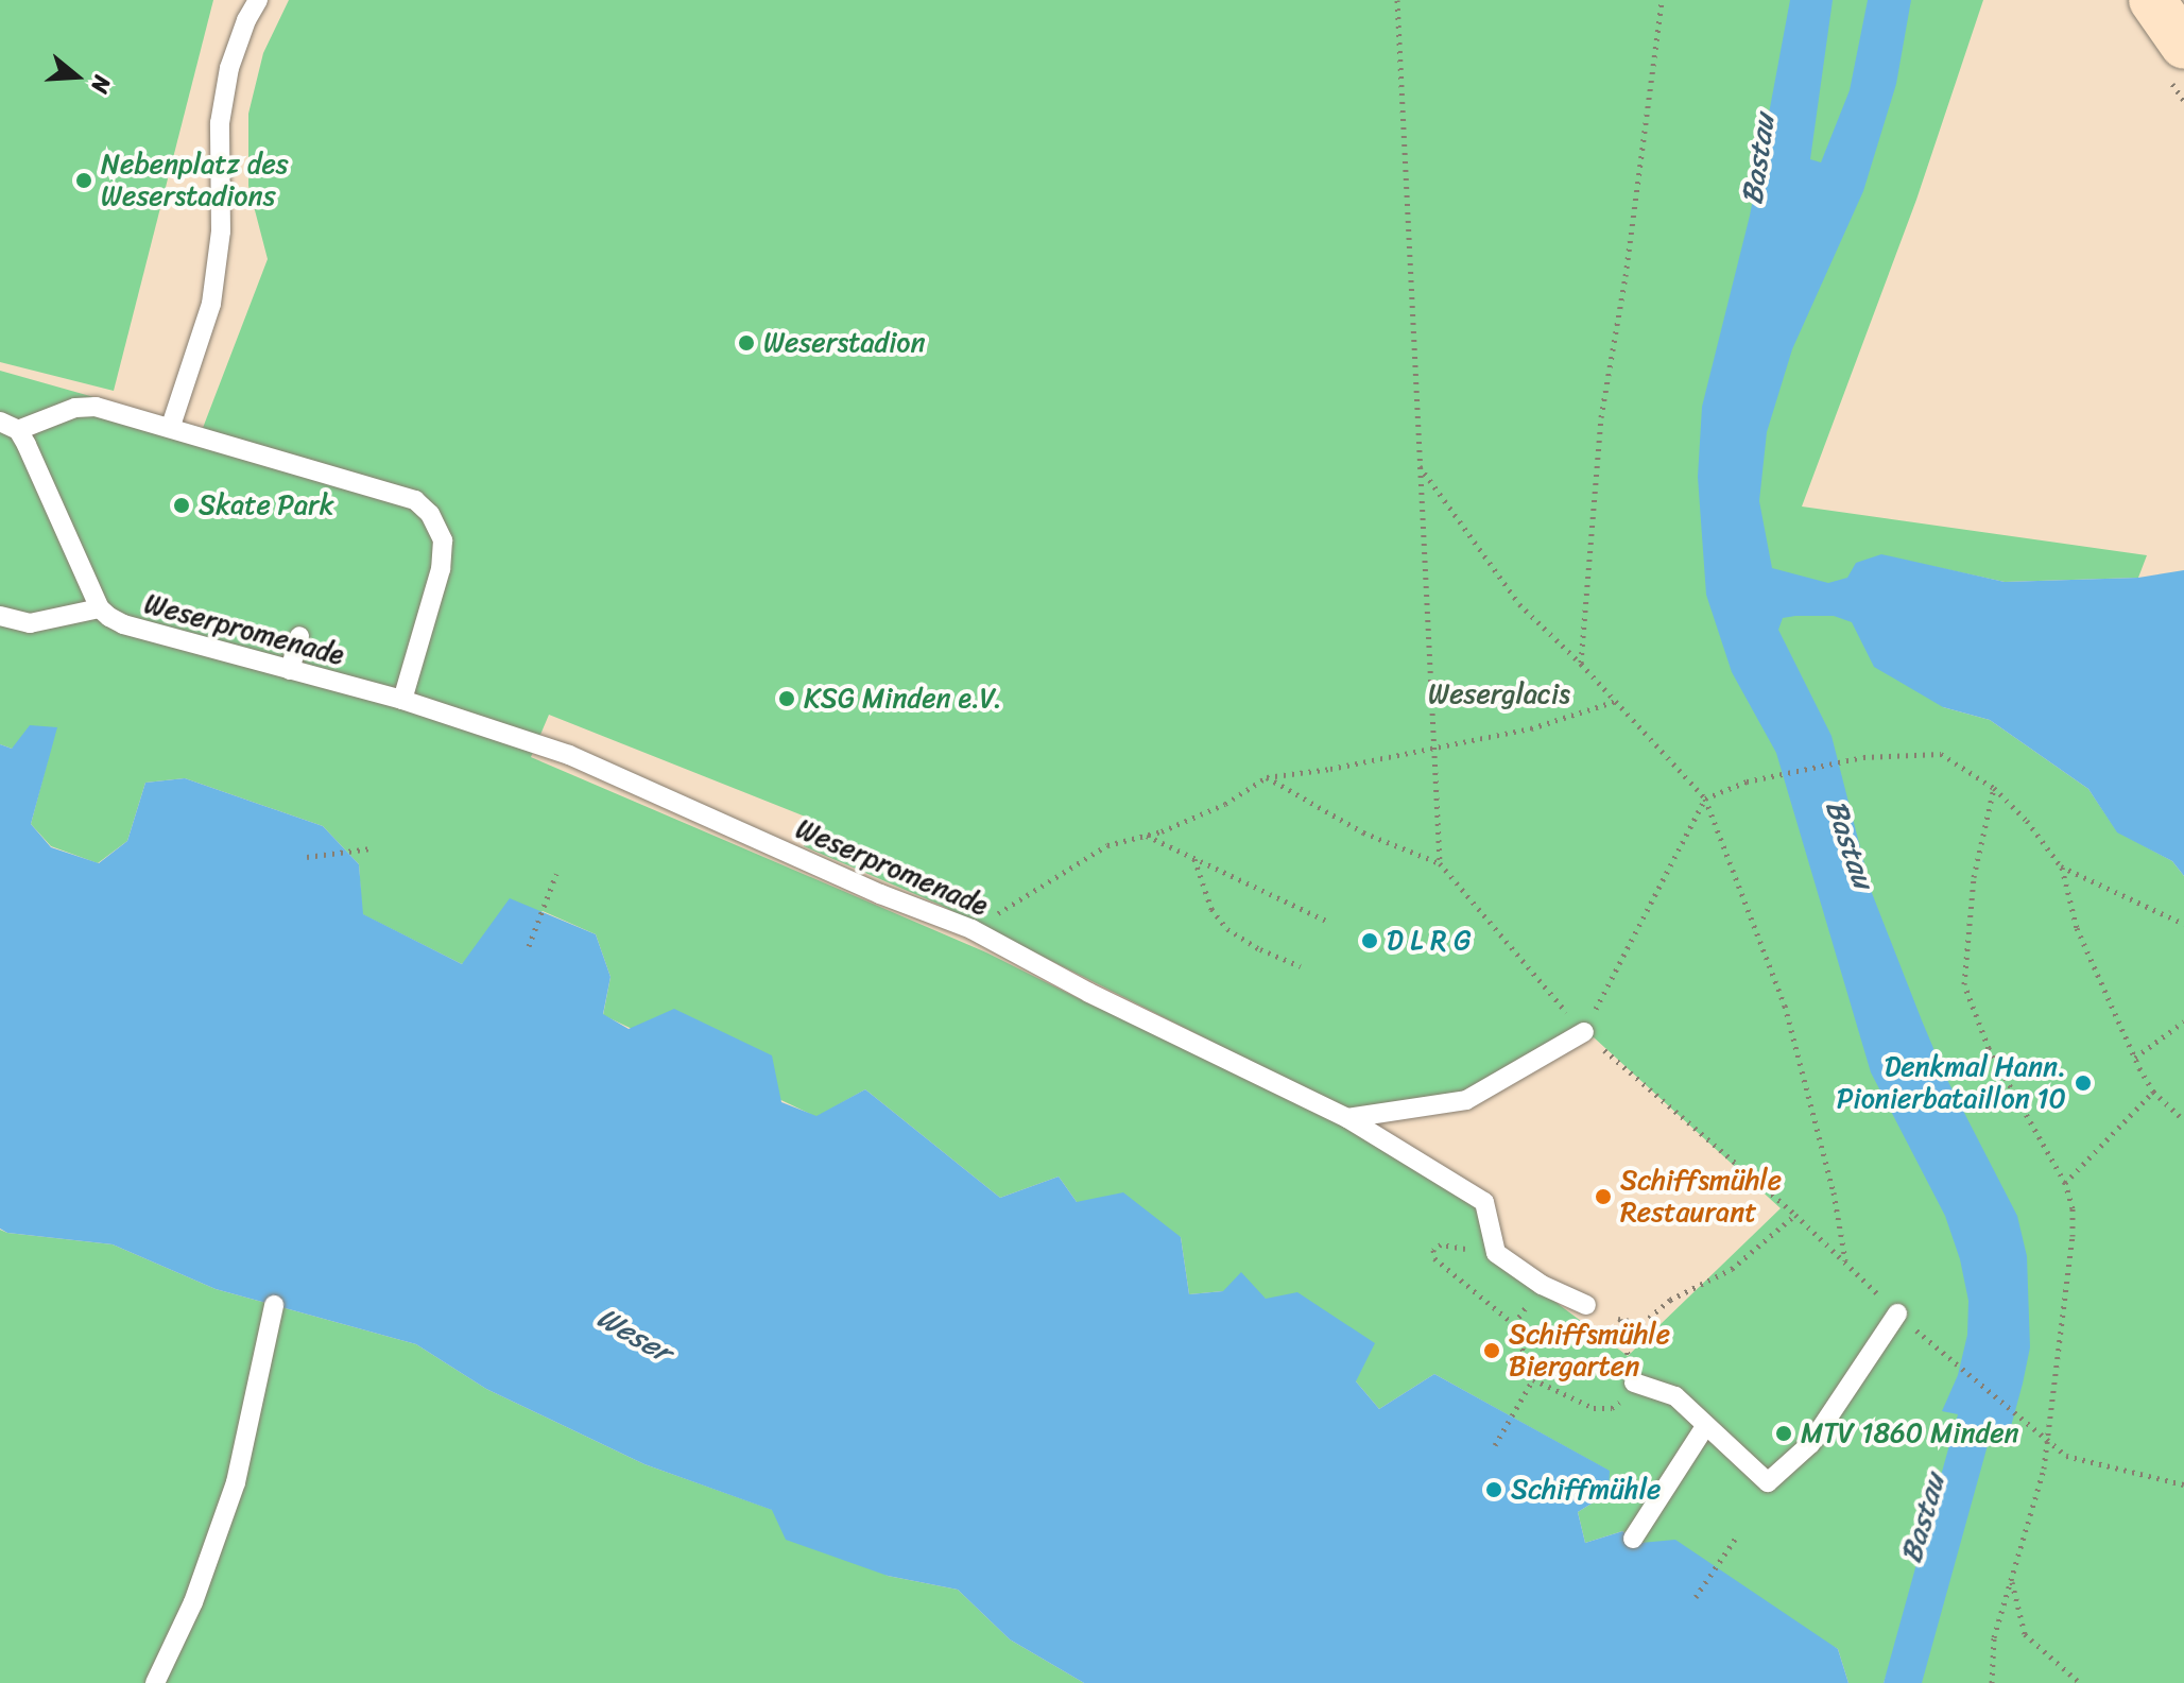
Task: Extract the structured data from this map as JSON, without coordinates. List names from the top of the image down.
{
  "streets": {
    "lane": ["Weserpromenade"]
  },
  "water": ["Bastau", "Weser"],
  "parks": ["Weserglacis"],
  "places": [
    "Nebenplatz des Weserstadions",
    "Weserstadion",
    "Skate Park",
    "KSG Minden e.V.",
    "D L R G",
    "Denkmal Hann. Pionierbataillon 10",
    "Schiffsmühle Restaurant",
    "Schiffsmühle Biergarten",
    "MTV 1860 Minden",
    "Schiffmühle"
  ],
  "north": "right"
}
